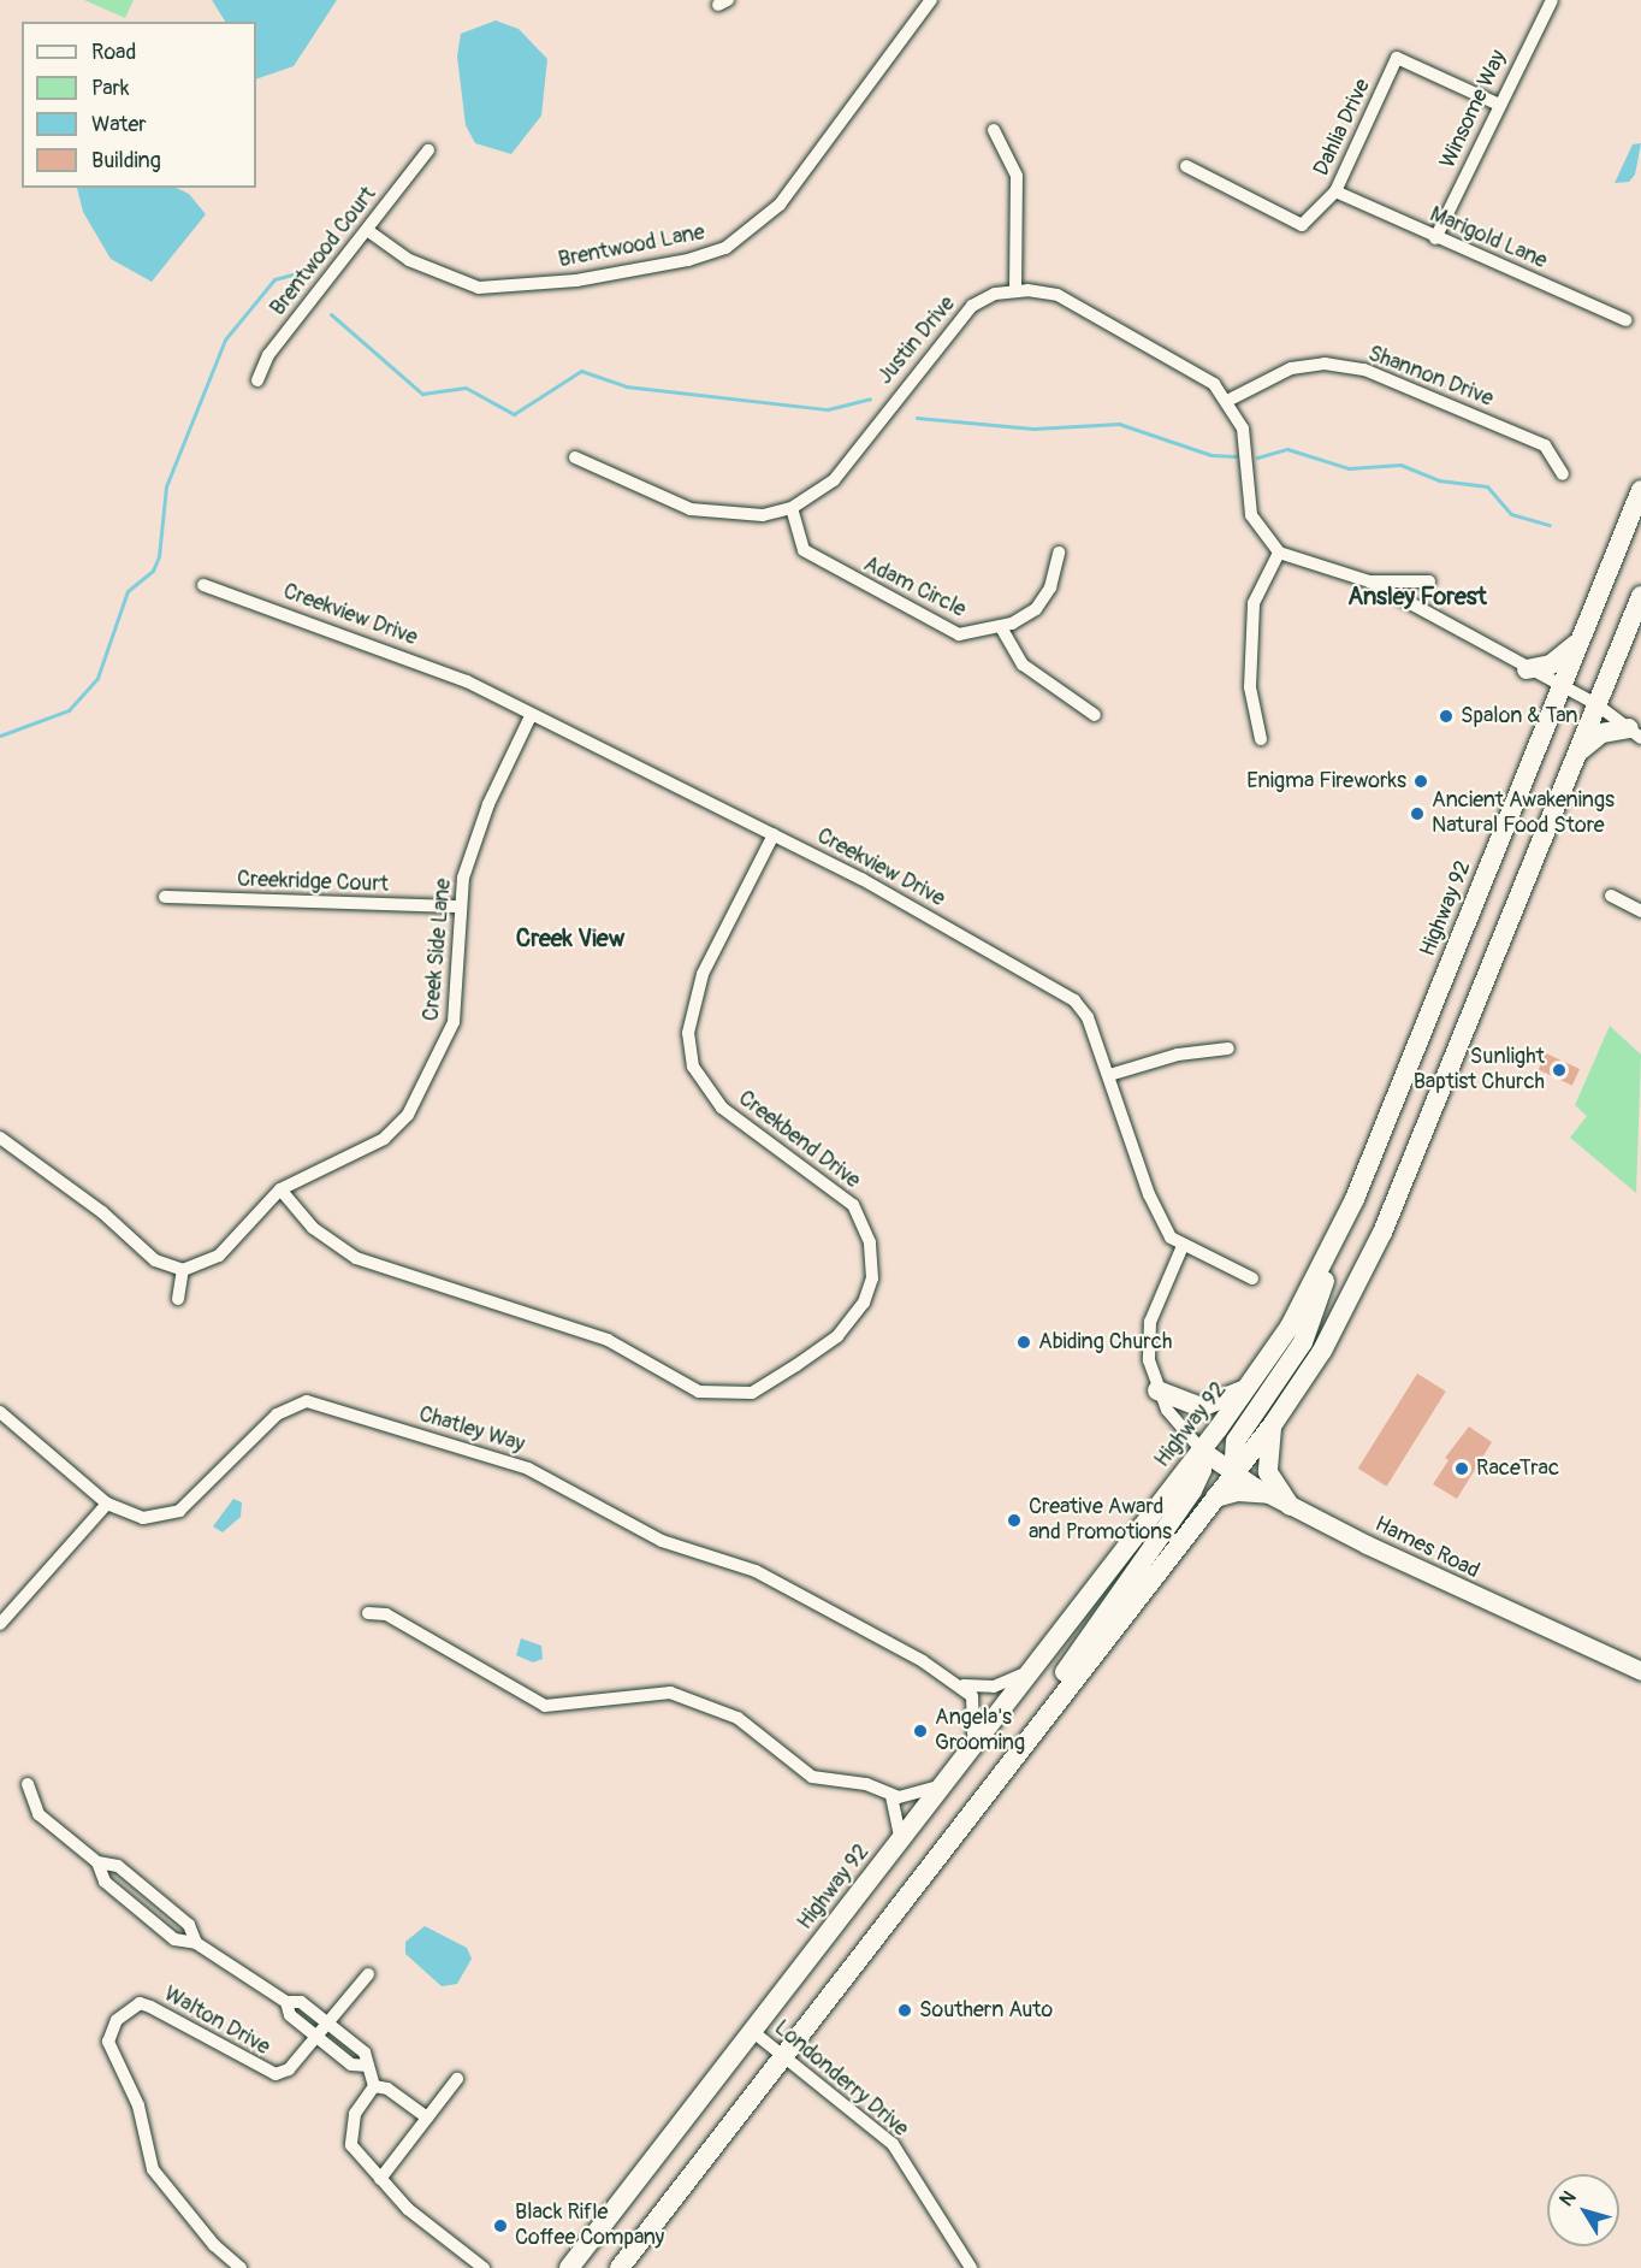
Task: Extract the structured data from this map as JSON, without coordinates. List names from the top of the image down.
{
  "streets": {
    "main road": ["Highway 92"],
    "street": [
      "Winsome Way",
      "Dahlia Drive",
      "Marigold Lane",
      "Brentwood Lane",
      "Brentwood Court",
      "Justin Drive",
      "Shannon Drive",
      "Adam Circle",
      "Creekview Drive",
      "Creekridge Court",
      "Creek Side Lane",
      "Creekbend Drive",
      "Chatley Way",
      "Hames Road",
      "Walton Drive",
      "Londonderry Drive"
    ]
  },
  "crossings": [
    ["Winsome Way", "Dahlia Drive"],
    ["Winsome Way", "Marigold Lane"],
    ["Dahlia Drive", "Marigold Lane"],
    ["Brentwood Lane", "Brentwood Court"],
    ["Justin Drive", "Shannon Drive"],
    ["Justin Drive", "Adam Circle"],
    ["Creekview Drive", "Creek Side Lane"],
    ["Creekview Drive", "Creekbend Drive"],
    ["Creekridge Court", "Creek Side Lane"],
    ["Highway 92", "Hames Road"],
    ["Highway 92", "Londonderry Drive"],
    ["Creek Side Lane", "Creekbend Drive"]
  ],
  "districts": ["Ansley Forest", "Creek View"],
  "places": [
    "Spalon & Tan",
    "Enigma Fireworks",
    "Ancient Awakenings Natural Food Store",
    "Sunlight Baptist Church",
    "Abiding Church",
    "RaceTrac",
    "Creative Award and Promotions",
    "Angela's Grooming",
    "Southern Auto",
    "Black Rifle Coffee Company"
  ],
  "legend": [
    "Road",
    "Park",
    "Water",
    "Building"
  ],
  "north": "top left"
}
